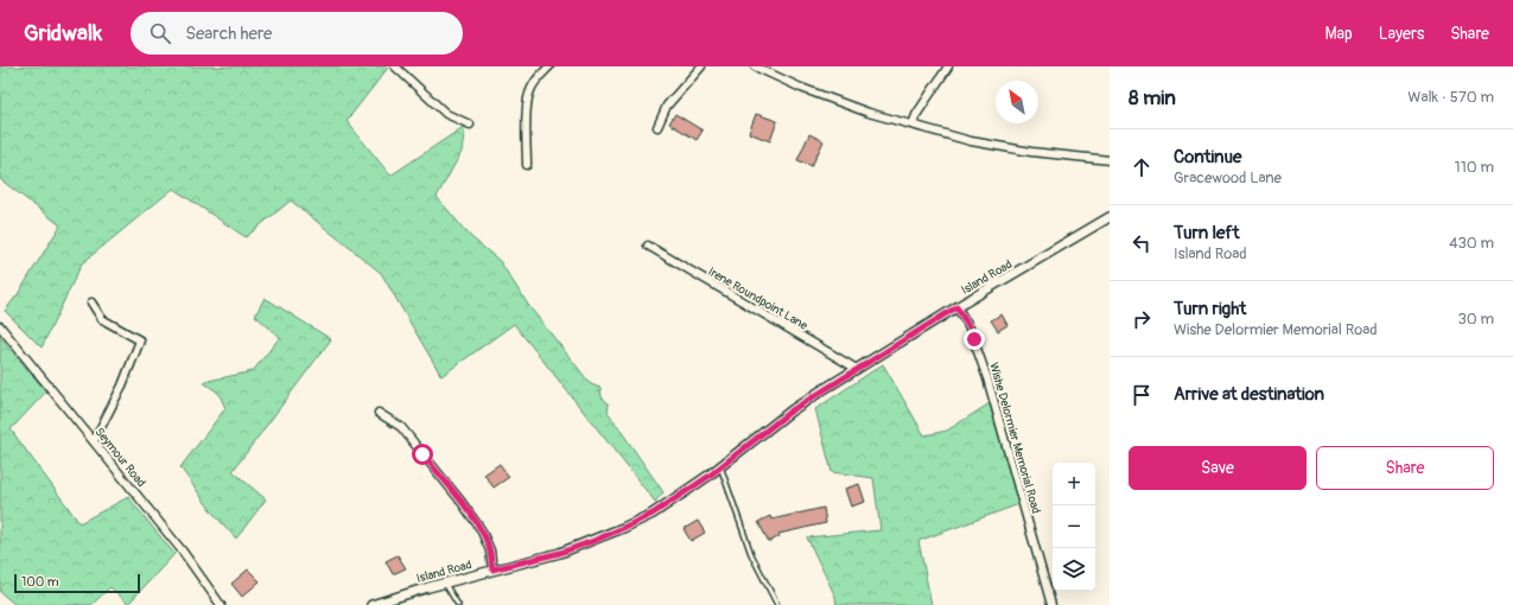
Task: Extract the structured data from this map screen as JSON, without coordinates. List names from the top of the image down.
{
  "streets": {
    "street": [
      "Island Road",
      "Irene Roundpoint Lane",
      "Wishe Delormier Memorial Road",
      "Seymour Road"
    ]
  },
  "crossings": [
    ["Island Road", "Irene Roundpoint Lane"],
    ["Island Road", "Wishe Delormier Memorial Road"]
  ],
  "scale_bar": "100 m",
  "north": "top left",
  "page": {
    "header": "Gridwalk",
    "search": "Search here",
    "nav": ["Map", "Layers", "Share"],
    "heading": ["8 min", "Walk · 570 m"],
    "list": [
      ["Continue", "Gracewood Lane", "110 m"],
      ["Turn left", "Island Road", "430 m"],
      ["Turn right", "Wishe Delormier Memorial Road", "30 m"],
      "Arrive at destination"
    ],
    "buttons": ["Save", "Share"],
    "map_buttons": ["+", "−"],
    "scale": "100 m"
  }
}
